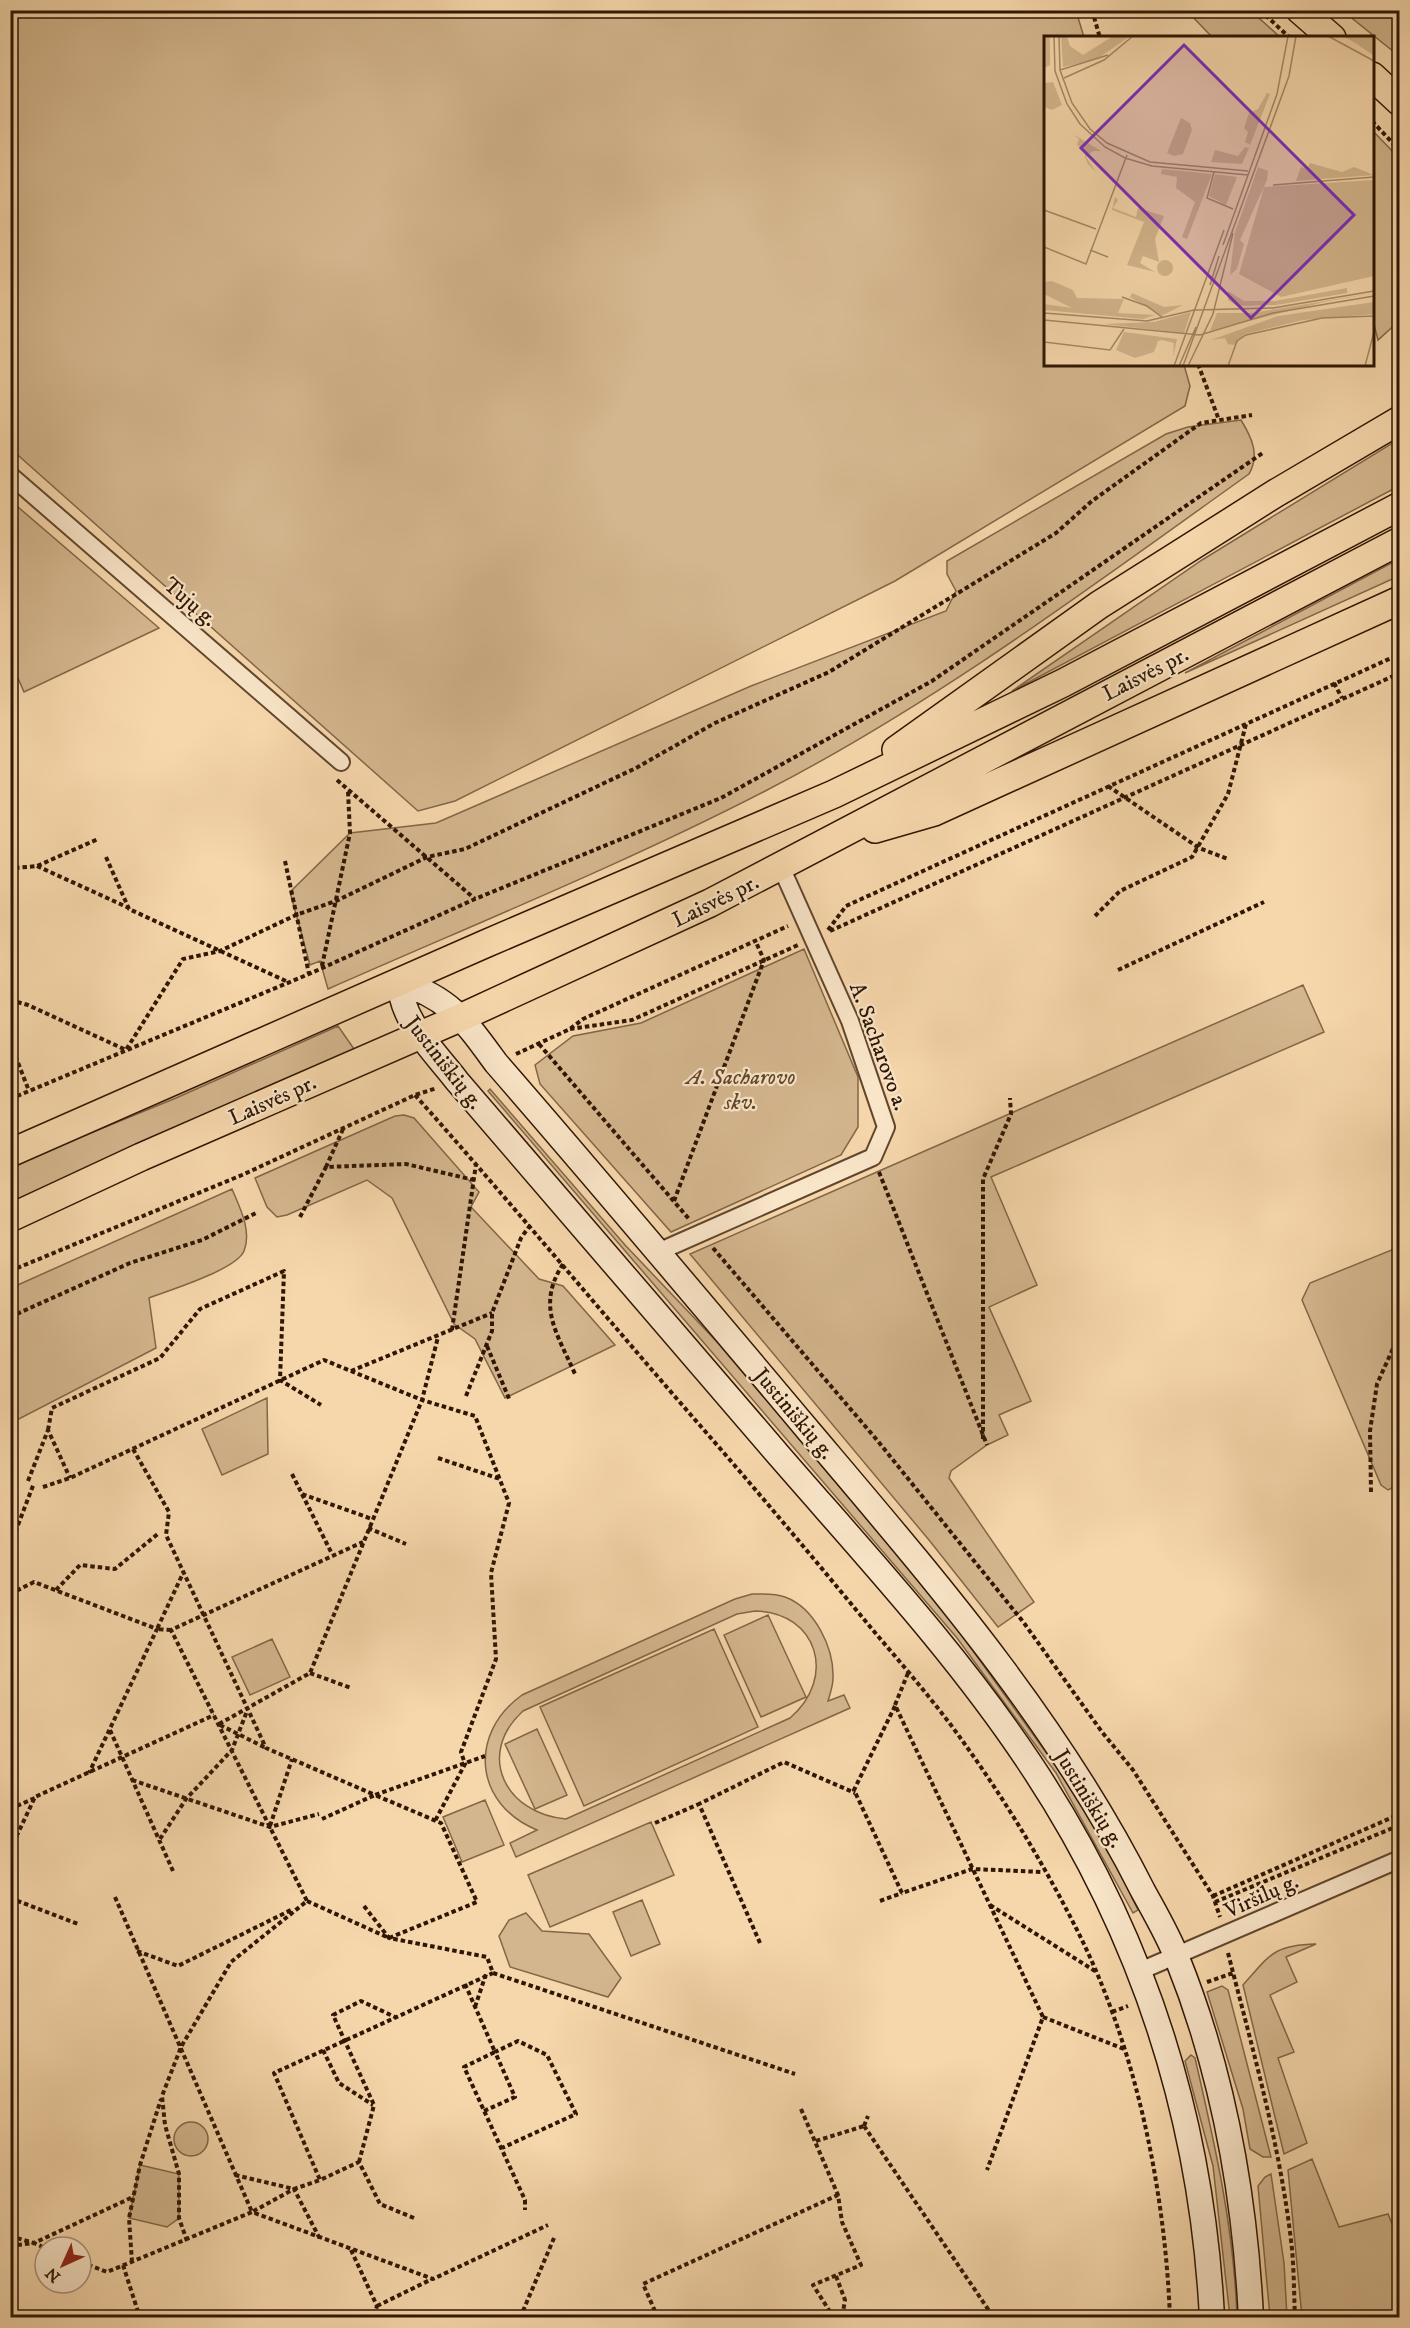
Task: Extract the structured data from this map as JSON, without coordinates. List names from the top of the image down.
{
  "streets": {
    "main road": ["Laisvės pr.", "Justiniškių g."],
    "street": ["Tujų g.", "A. Sacharovo a.", "Viršilų g."]
  },
  "crossings": [
    ["Laisvės pr.", "A. Sacharovo a."],
    ["Laisvės pr.", "Justiniškių g."],
    ["Justiniškių g.", "Viršilų g."]
  ],
  "parks": ["A. Sacharovo skv."],
  "north": "bottom left"
}
